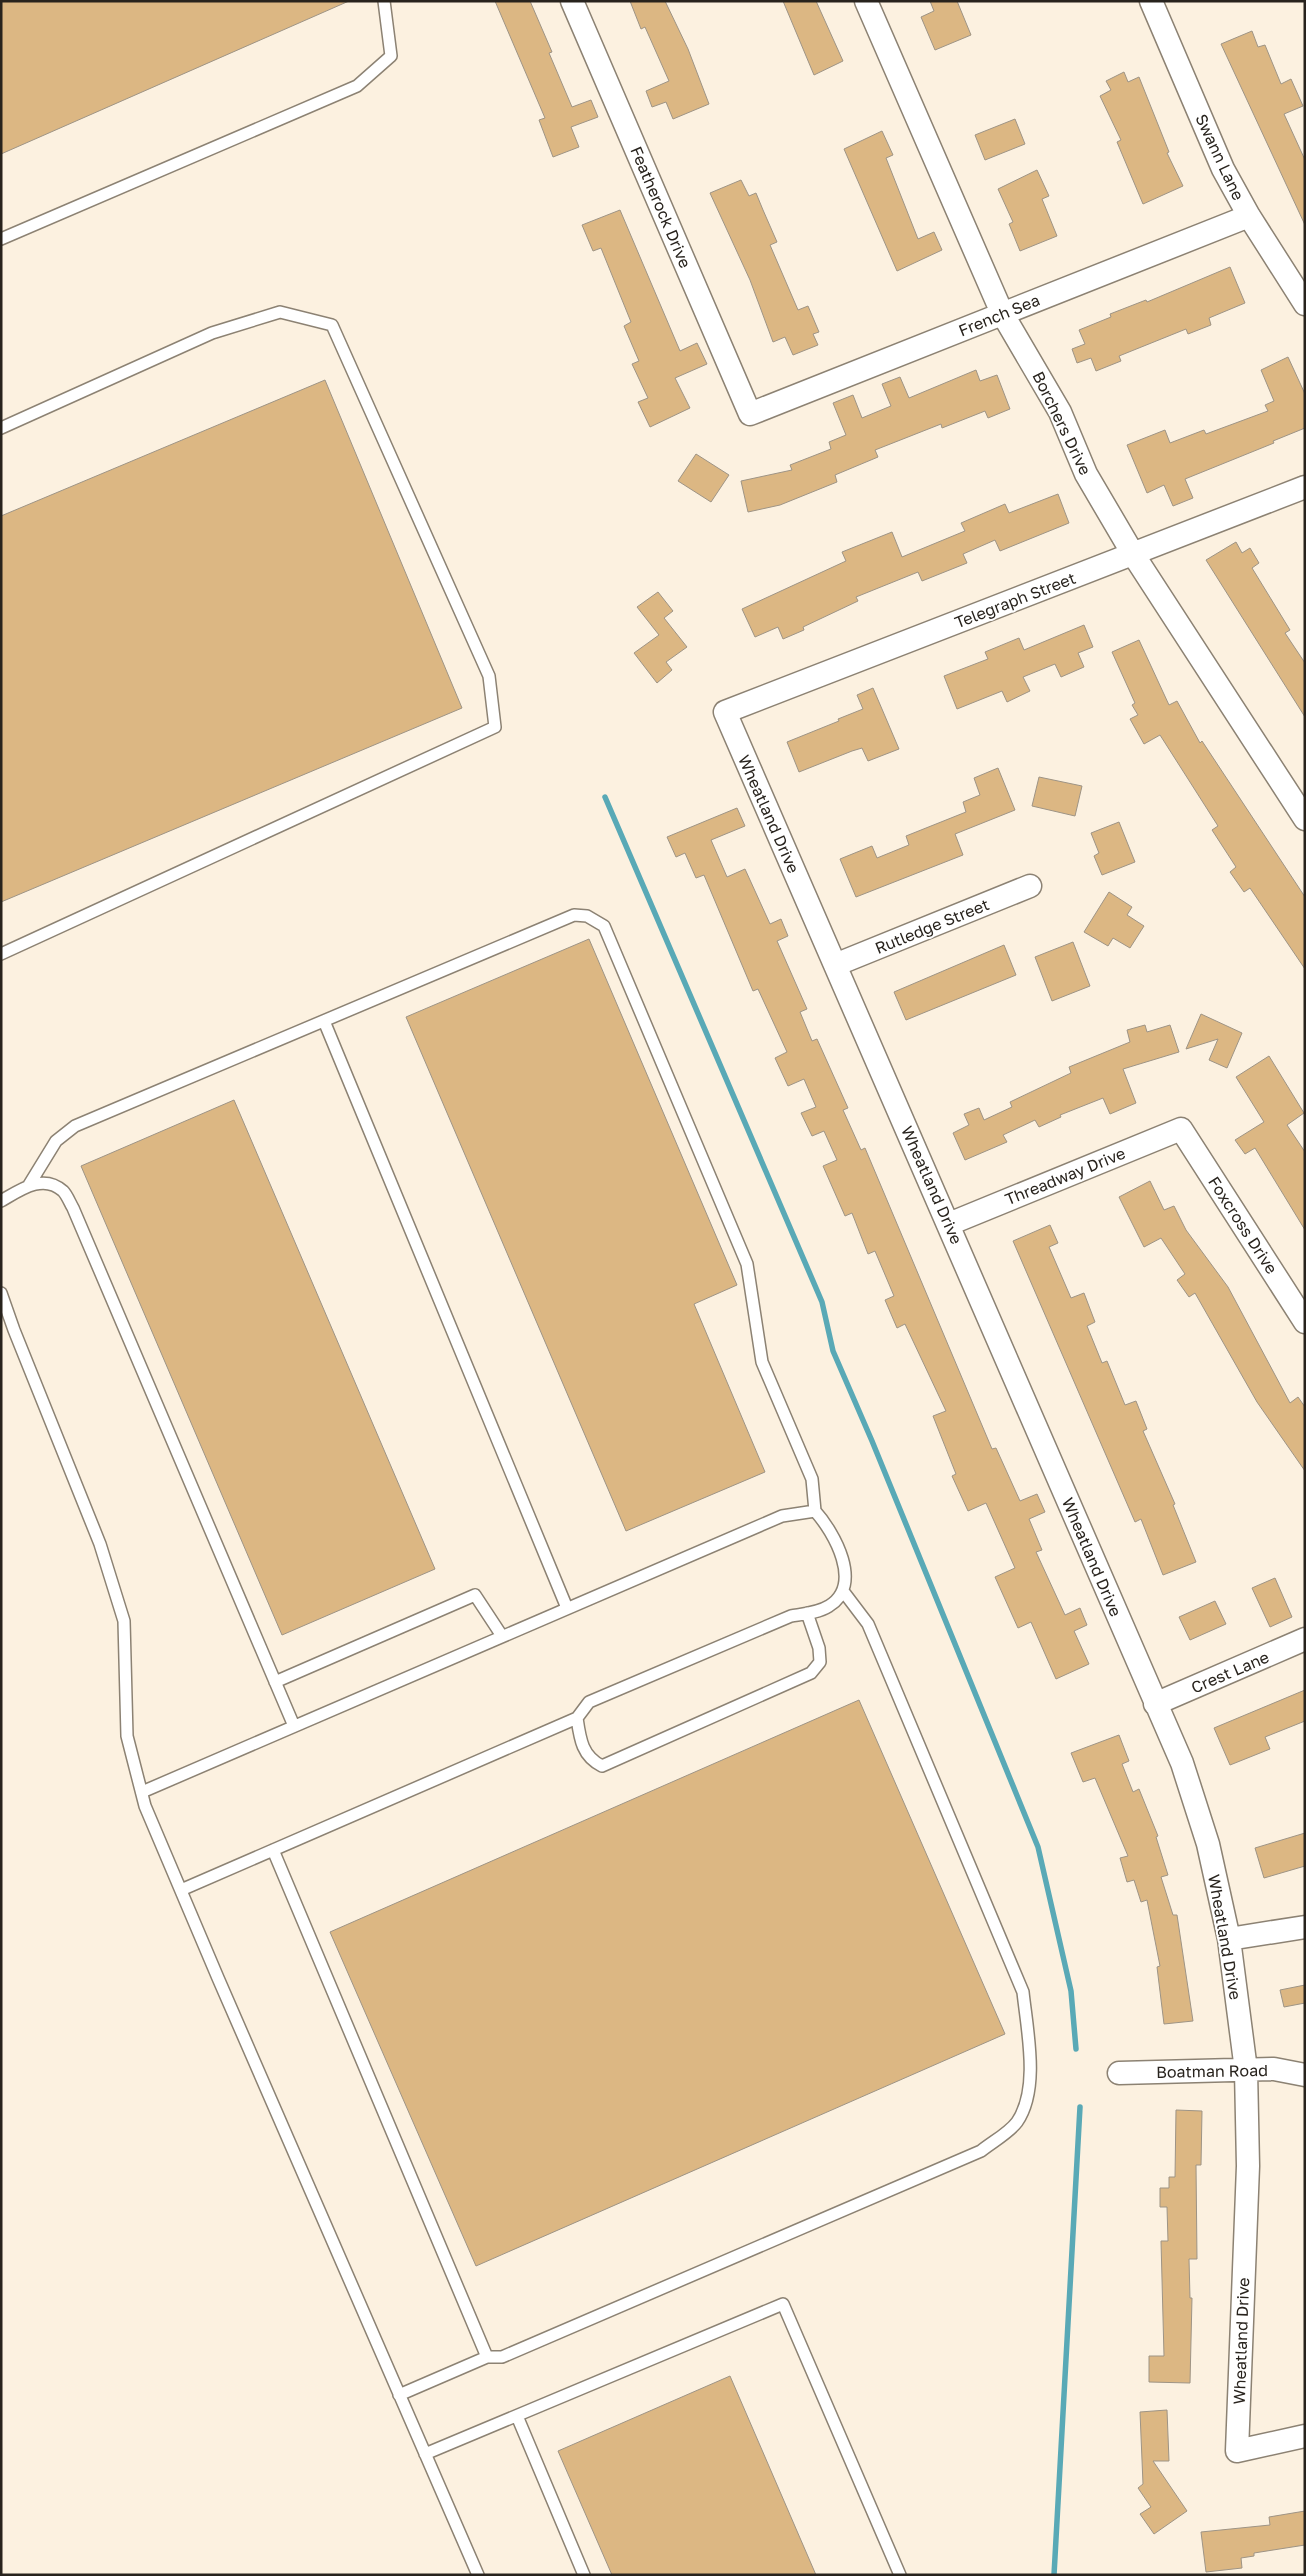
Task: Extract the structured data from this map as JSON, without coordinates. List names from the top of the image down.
{
  "streets": {
    "street": [
      "Swann Lane",
      "Featherock Drive",
      "French Sea",
      "Borchers Drive",
      "Telegraph Street",
      "Wheatland Drive",
      "Rutledge Street",
      "Threadway Drive",
      "Foxcross Drive",
      "Crest Lane",
      "Boatman Road"
    ]
  },
  "crossings": [
    ["Swann Lane", "French Sea"],
    ["Featherock Drive", "French Sea"],
    ["French Sea", "Borchers Drive"],
    ["Borchers Drive", "Telegraph Street"],
    ["Telegraph Street", "Wheatland Drive"],
    ["Wheatland Drive", "Rutledge Street"],
    ["Wheatland Drive", "Threadway Drive"],
    ["Wheatland Drive", "Crest Lane"],
    ["Wheatland Drive", "Boatman Road"],
    ["Threadway Drive", "Foxcross Drive"]
  ]
}
